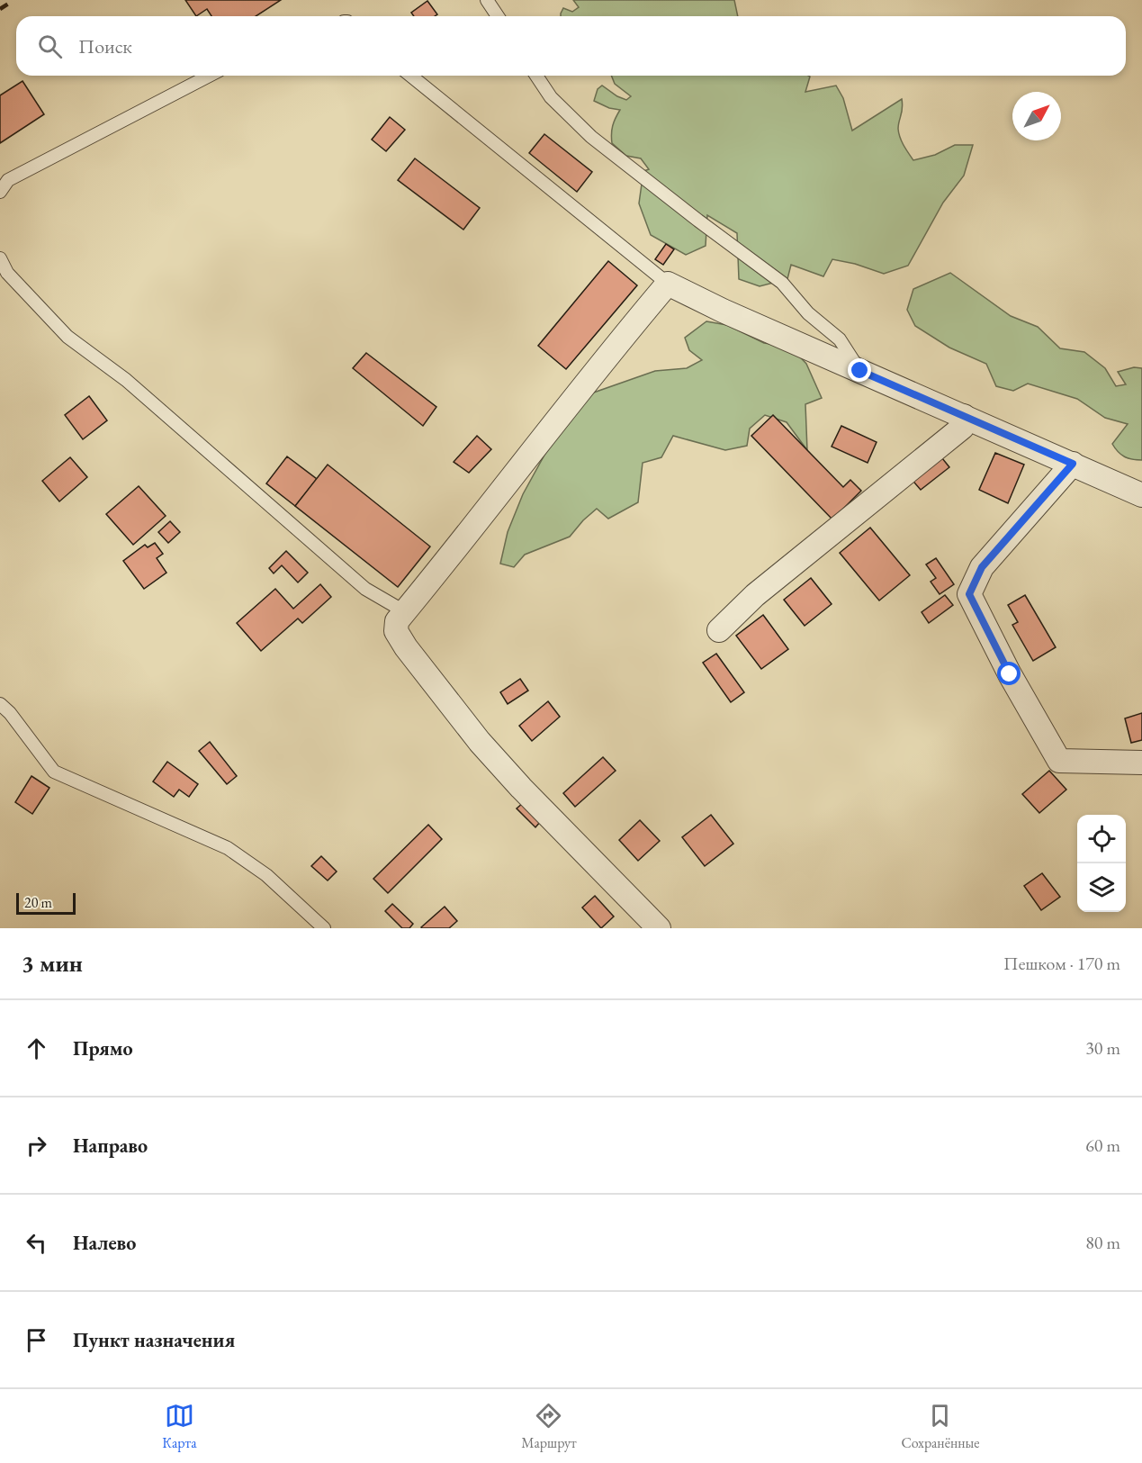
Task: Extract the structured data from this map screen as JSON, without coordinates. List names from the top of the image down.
{
  "scale_bar": "20 m",
  "north": "top right",
  "page": {
    "search": "Поиск",
    "scale": "20 m",
    "heading": ["3 мин", "Пешком · 170 m"],
    "list": [
      ["Прямо", "30 m"],
      ["Направо", "60 m"],
      ["Налево", "80 m"],
      "Пункт назначения"
    ],
    "nav": ["Карта", "Маршрут", "Сохранённые"]
  }
}
